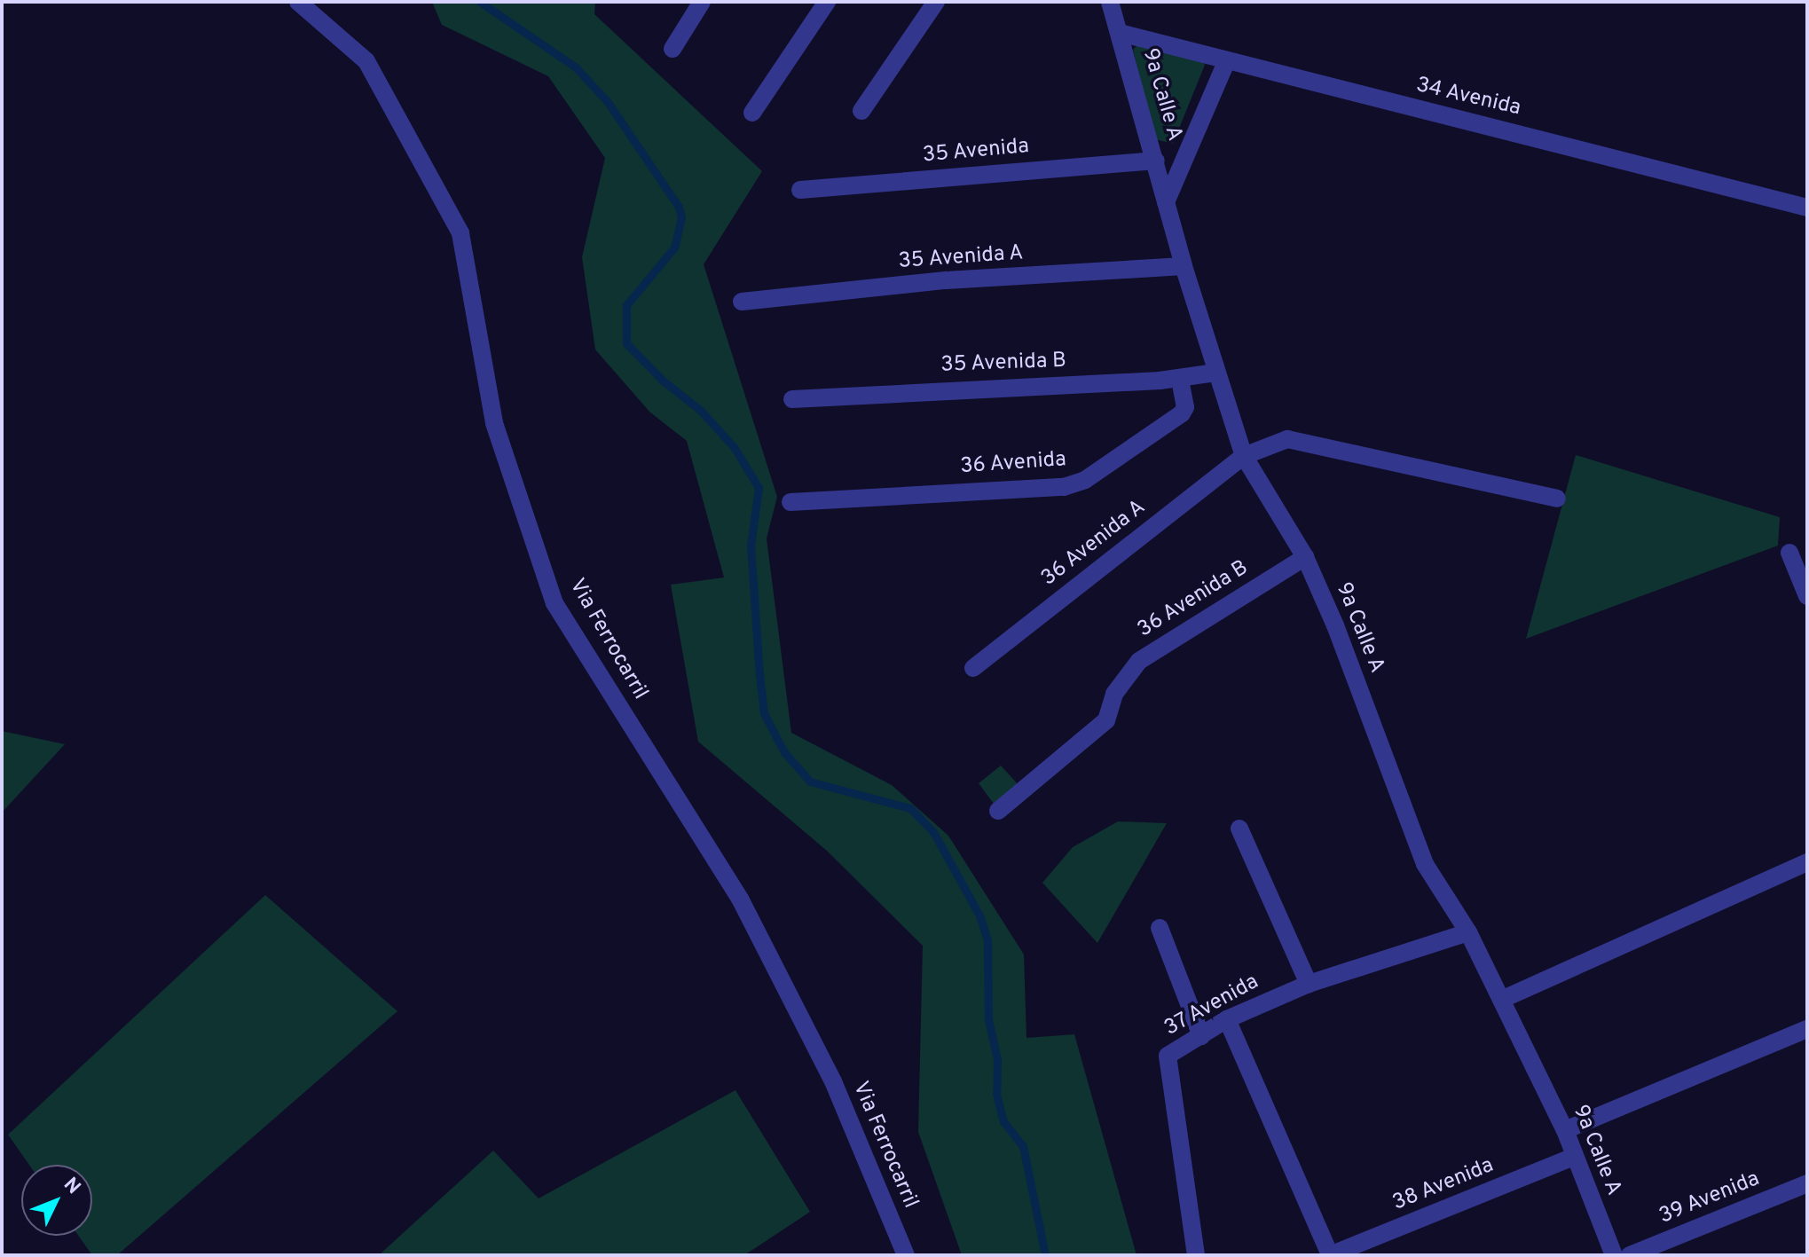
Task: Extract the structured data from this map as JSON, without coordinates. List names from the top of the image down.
{
  "streets": {
    "street": [
      "9a Calle A",
      "34 Avenida",
      "35 Avenida",
      "35 Avenida A",
      "35 Avenida B",
      "36 Avenida",
      "36 Avenida A",
      "36 Avenida B",
      "Via Ferrocarril",
      "37 Avenida",
      "38 Avenida",
      "39 Avenida"
    ]
  },
  "crossings": [
    ["9a Calle A", "34 Avenida"],
    ["9a Calle A", "35 Avenida"],
    ["9a Calle A", "35 Avenida A"],
    ["9a Calle A", "35 Avenida B"],
    ["9a Calle A", "36 Avenida A"],
    ["9a Calle A", "36 Avenida B"],
    ["9a Calle A", "37 Avenida"],
    ["9a Calle A", "38 Avenida"],
    ["35 Avenida B", "36 Avenida"]
  ],
  "north": "top right"
}
